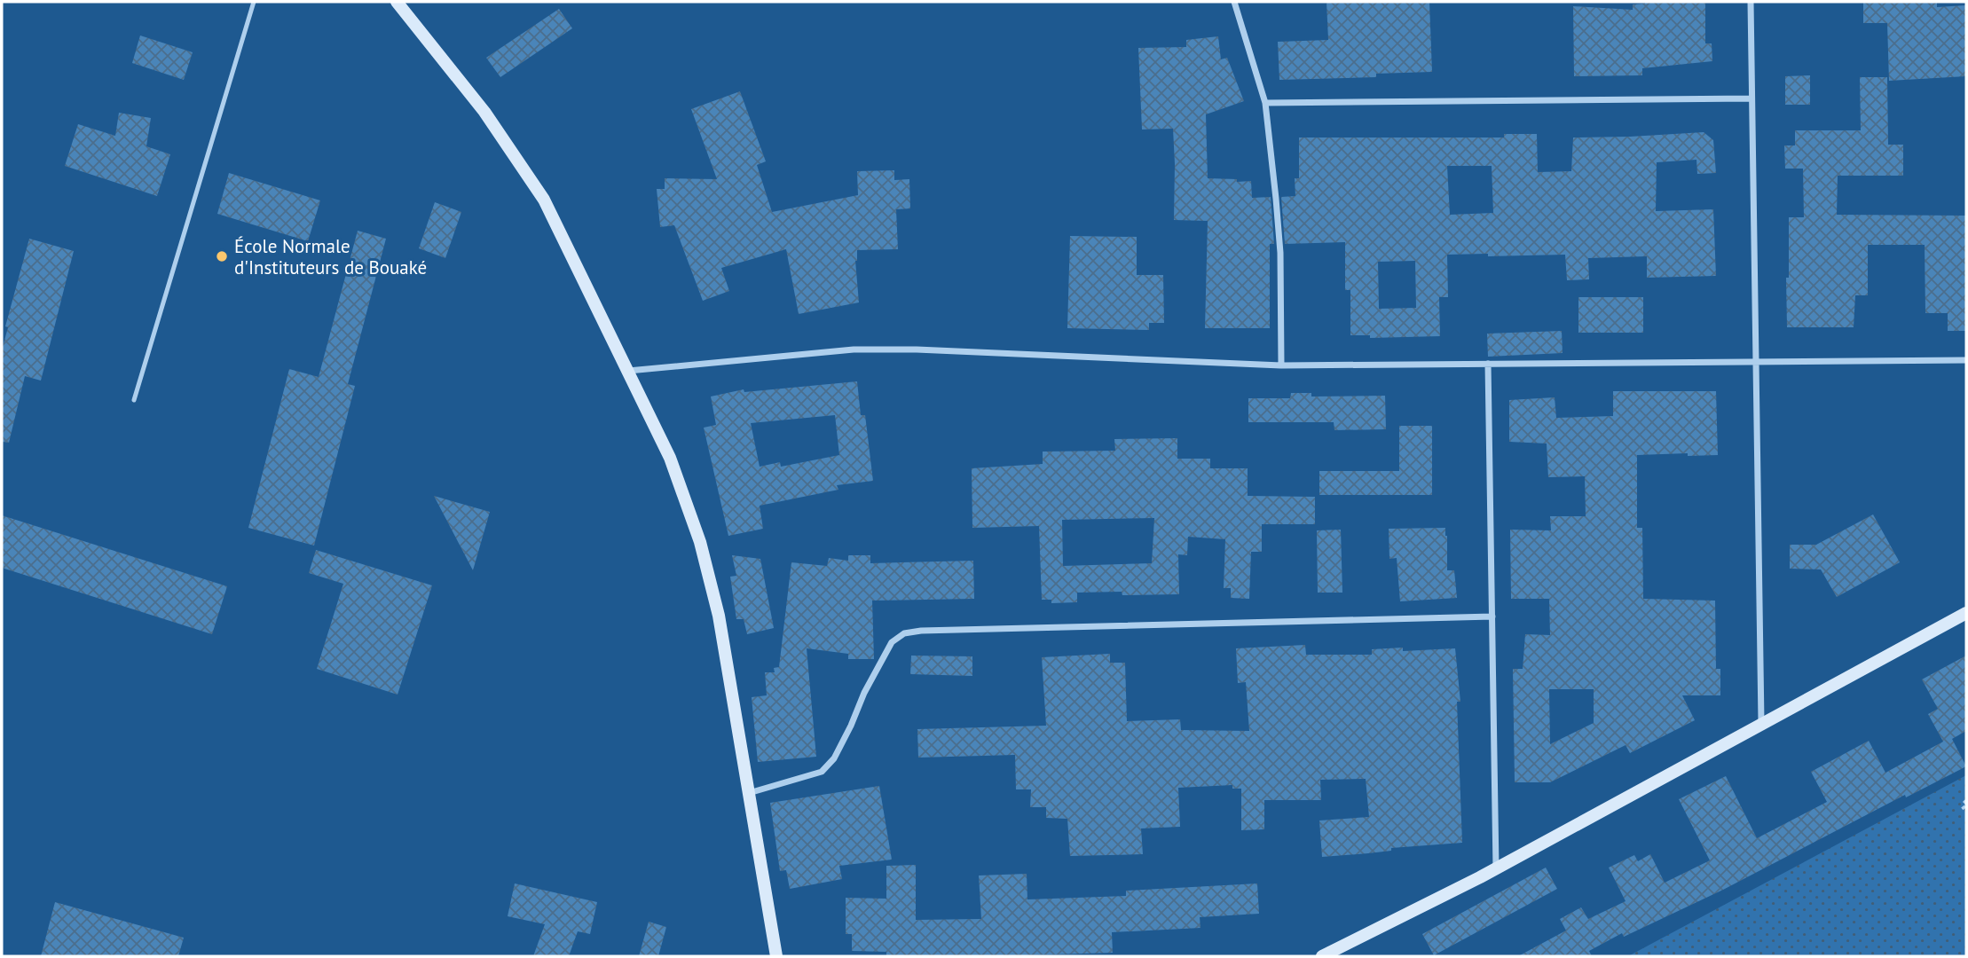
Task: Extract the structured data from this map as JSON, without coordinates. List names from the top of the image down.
{
  "places": ["École Normale d'Instituteurs de Bouaké"]
}
